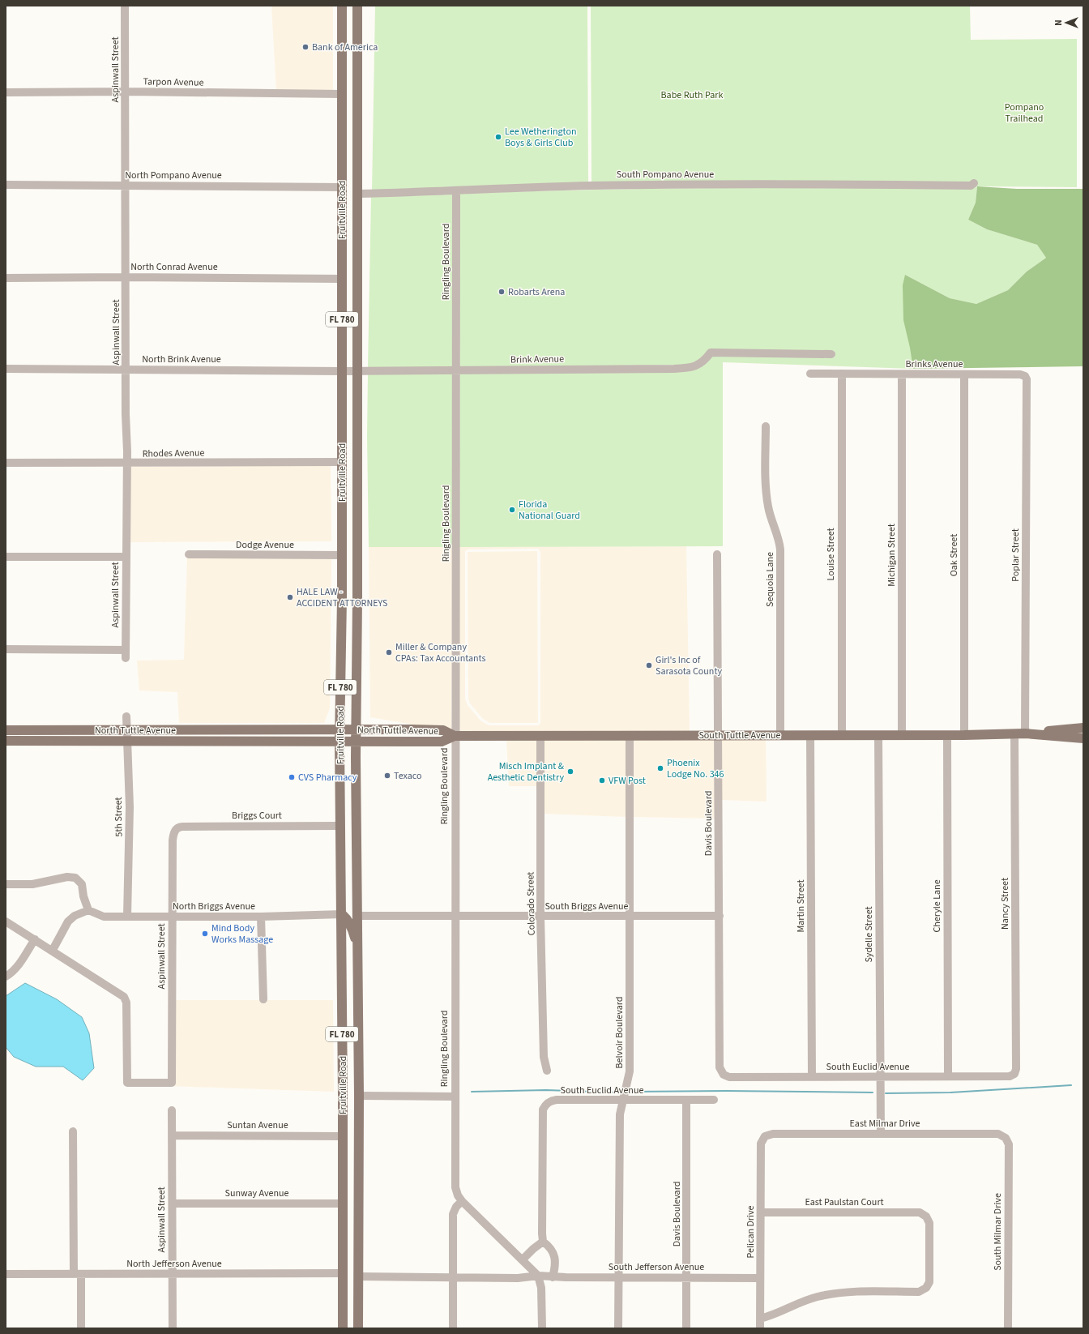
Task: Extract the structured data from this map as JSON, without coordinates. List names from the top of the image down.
{
  "streets": {
    "main road": [
      "Fruitville Road",
      "FL 780",
      "North Tuttle Avenue",
      "South Tuttle Avenue"
    ],
    "street": [
      "Aspinwall Street",
      "Tarpon Avenue",
      "South Pompano Avenue",
      "North Pompano Avenue",
      "Ringling Boulevard",
      "North Conrad Avenue",
      "North Brink Avenue",
      "Brink Avenue",
      "Brinks Avenue",
      "Rhodes Avenue",
      "Dodge Avenue",
      "Louise Street",
      "Michigan Street",
      "Oak Street",
      "Poplar Street",
      "Sequoia Lane",
      "Briggs Court",
      "5th Street",
      "Davis Boulevard",
      "Colorado Street",
      "Nancy Street",
      "North Briggs Avenue",
      "South Briggs Avenue",
      "Martin Street",
      "Cheryle Lane",
      "Sydelle Street",
      "Belvoir Boulevard",
      "South Euclid Avenue",
      "East Milmar Drive",
      "Suntan Avenue",
      "Sunway Avenue",
      "East Paulstan Court",
      "Pelican Drive",
      "South Milmar Drive",
      "North Jefferson Avenue",
      "South Jefferson Avenue"
    ]
  },
  "crossings": [
    ["Aspinwall Street", "Tarpon Avenue"],
    ["Aspinwall Street", "North Pompano Avenue"],
    ["Aspinwall Street", "North Conrad Avenue"],
    ["Aspinwall Street", "North Brink Avenue"],
    ["Aspinwall Street", "Rhodes Avenue"],
    ["Aspinwall Street", "Briggs Court"],
    ["Aspinwall Street", "North Briggs Avenue"],
    ["Aspinwall Street", "Suntan Avenue"],
    ["Aspinwall Street", "Sunway Avenue"],
    ["Aspinwall Street", "North Jefferson Avenue"],
    ["Tarpon Avenue", "Fruitville Road"],
    ["South Pompano Avenue", "Fruitville Road"],
    ["South Pompano Avenue", "Ringling Boulevard"],
    ["North Pompano Avenue", "Fruitville Road"],
    ["Fruitville Road", "North Conrad Avenue"],
    ["Fruitville Road", "North Brink Avenue"],
    ["Fruitville Road", "Brink Avenue"],
    ["Fruitville Road", "Rhodes Avenue"],
    ["Fruitville Road", "Dodge Avenue"],
    ["Fruitville Road", "North Tuttle Avenue"],
    ["Fruitville Road", "Briggs Court"],
    ["Fruitville Road", "North Briggs Avenue"],
    ["Fruitville Road", "Suntan Avenue"],
    ["Fruitville Road", "Sunway Avenue"],
    ["Fruitville Road", "North Jefferson Avenue"],
    ["Ringling Boulevard", "Brink Avenue"],
    ["Ringling Boulevard", "North Tuttle Avenue"],
    ["Ringling Boulevard", "South Tuttle Avenue"],
    ["Ringling Boulevard", "South Briggs Avenue"],
    ["Ringling Boulevard", "South Jefferson Avenue"],
    ["North Brink Avenue", "Brink Avenue"],
    ["Brinks Avenue", "Louise Street"],
    ["Brinks Avenue", "Michigan Street"],
    ["Brinks Avenue", "Oak Street"],
    ["Brinks Avenue", "Poplar Street"],
    ["Louise Street", "South Tuttle Avenue"],
    ["Michigan Street", "South Tuttle Avenue"],
    ["Oak Street", "South Tuttle Avenue"],
    ["Poplar Street", "South Tuttle Avenue"],
    ["Sequoia Lane", "South Tuttle Avenue"],
    ["North Tuttle Avenue", "South Tuttle Avenue"],
    ["North Tuttle Avenue", "5th Street"],
    ["South Tuttle Avenue", "Davis Boulevard"],
    ["South Tuttle Avenue", "Colorado Street"],
    ["South Tuttle Avenue", "Nancy Street"],
    ["South Tuttle Avenue", "Martin Street"],
    ["South Tuttle Avenue", "Cheryle Lane"],
    ["South Tuttle Avenue", "Sydelle Street"],
    ["South Tuttle Avenue", "Belvoir Boulevard"],
    ["5th Street", "North Briggs Avenue"],
    ["Davis Boulevard", "South Briggs Avenue"],
    ["Davis Boulevard", "South Euclid Avenue"],
    ["Davis Boulevard", "South Jefferson Avenue"],
    ["Colorado Street", "South Briggs Avenue"],
    ["Nancy Street", "South Euclid Avenue"],
    ["South Briggs Avenue", "Belvoir Boulevard"],
    ["Martin Street", "South Euclid Avenue"],
    ["Cheryle Lane", "South Euclid Avenue"],
    ["Sydelle Street", "South Euclid Avenue"],
    ["Sydelle Street", "East Milmar Drive"],
    ["Belvoir Boulevard", "South Euclid Avenue"],
    ["Belvoir Boulevard", "South Jefferson Avenue"],
    ["East Milmar Drive", "Pelican Drive"],
    ["East Milmar Drive", "South Milmar Drive"],
    ["East Paulstan Court", "Pelican Drive"],
    ["Pelican Drive", "South Jefferson Avenue"]
  ],
  "parks": ["Babe Ruth Park", "Pompano Trailhead"],
  "places": [
    "Bank of America",
    "Lee Wetherington Boys & Girls Club",
    "Robarts Arena",
    "Florida National Guard",
    "HALE LAW - ACCIDENT ATTORNEYS",
    "Miller & Company CPAs: Tax Accountants",
    "Girl's Inc of Sarasota County",
    "Phoenix Lodge No. 346",
    "Misch Implant & Aesthetic Dentistry",
    "Texaco",
    "CVS Pharmacy",
    "VFW Post",
    "Mind Body Works Massage"
  ],
  "north": "left"
}
